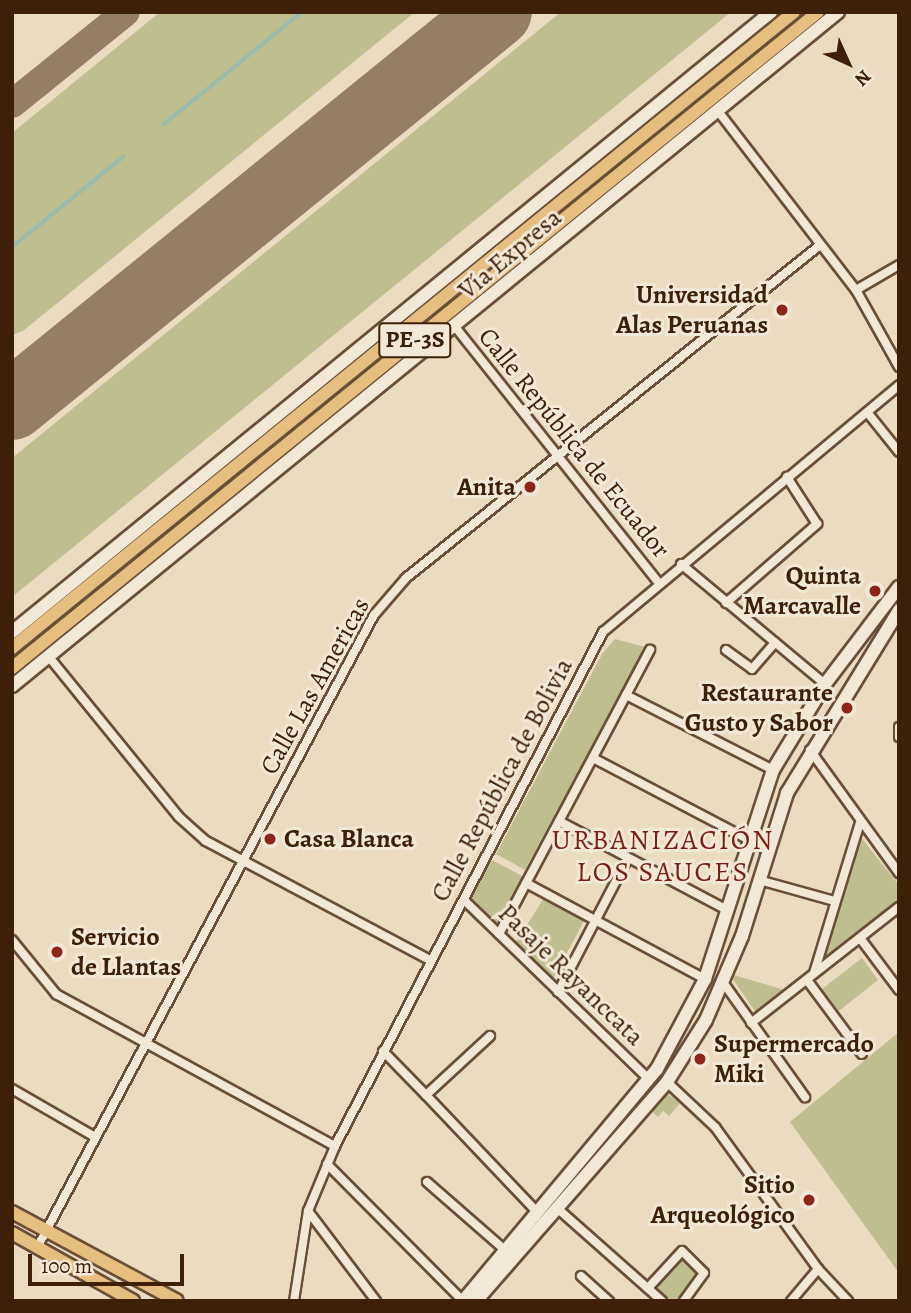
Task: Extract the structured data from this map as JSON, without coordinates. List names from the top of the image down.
{
  "streets": {
    "main road": ["Vía Expresa", "PE-3S"],
    "street": [
      "Calle República de Ecuador",
      "Calle Las Americas",
      "Calle República de Bolivia",
      "Pasaje Rayanccata"
    ]
  },
  "crossings": [
    ["Vía Expresa", "Calle República de Ecuador"],
    ["Calle República de Ecuador", "Calle Las Americas"],
    ["Calle República de Ecuador", "Calle República de Bolivia"],
    ["Calle República de Bolivia", "Pasaje Rayanccata"]
  ],
  "districts": ["URBANIZACIÓN LOS SAUCES"],
  "places": [
    "Universidad Alas Peruanas",
    "Anita",
    "Quinta Marcavalle",
    "Restaurante Gusto y Sabor",
    "Casa Blanca",
    "Servicio de Llantas",
    "Supermercado Miki",
    "Sitio Arqueológico"
  ],
  "scale_bar": "100 m",
  "north": "bottom right"
}
